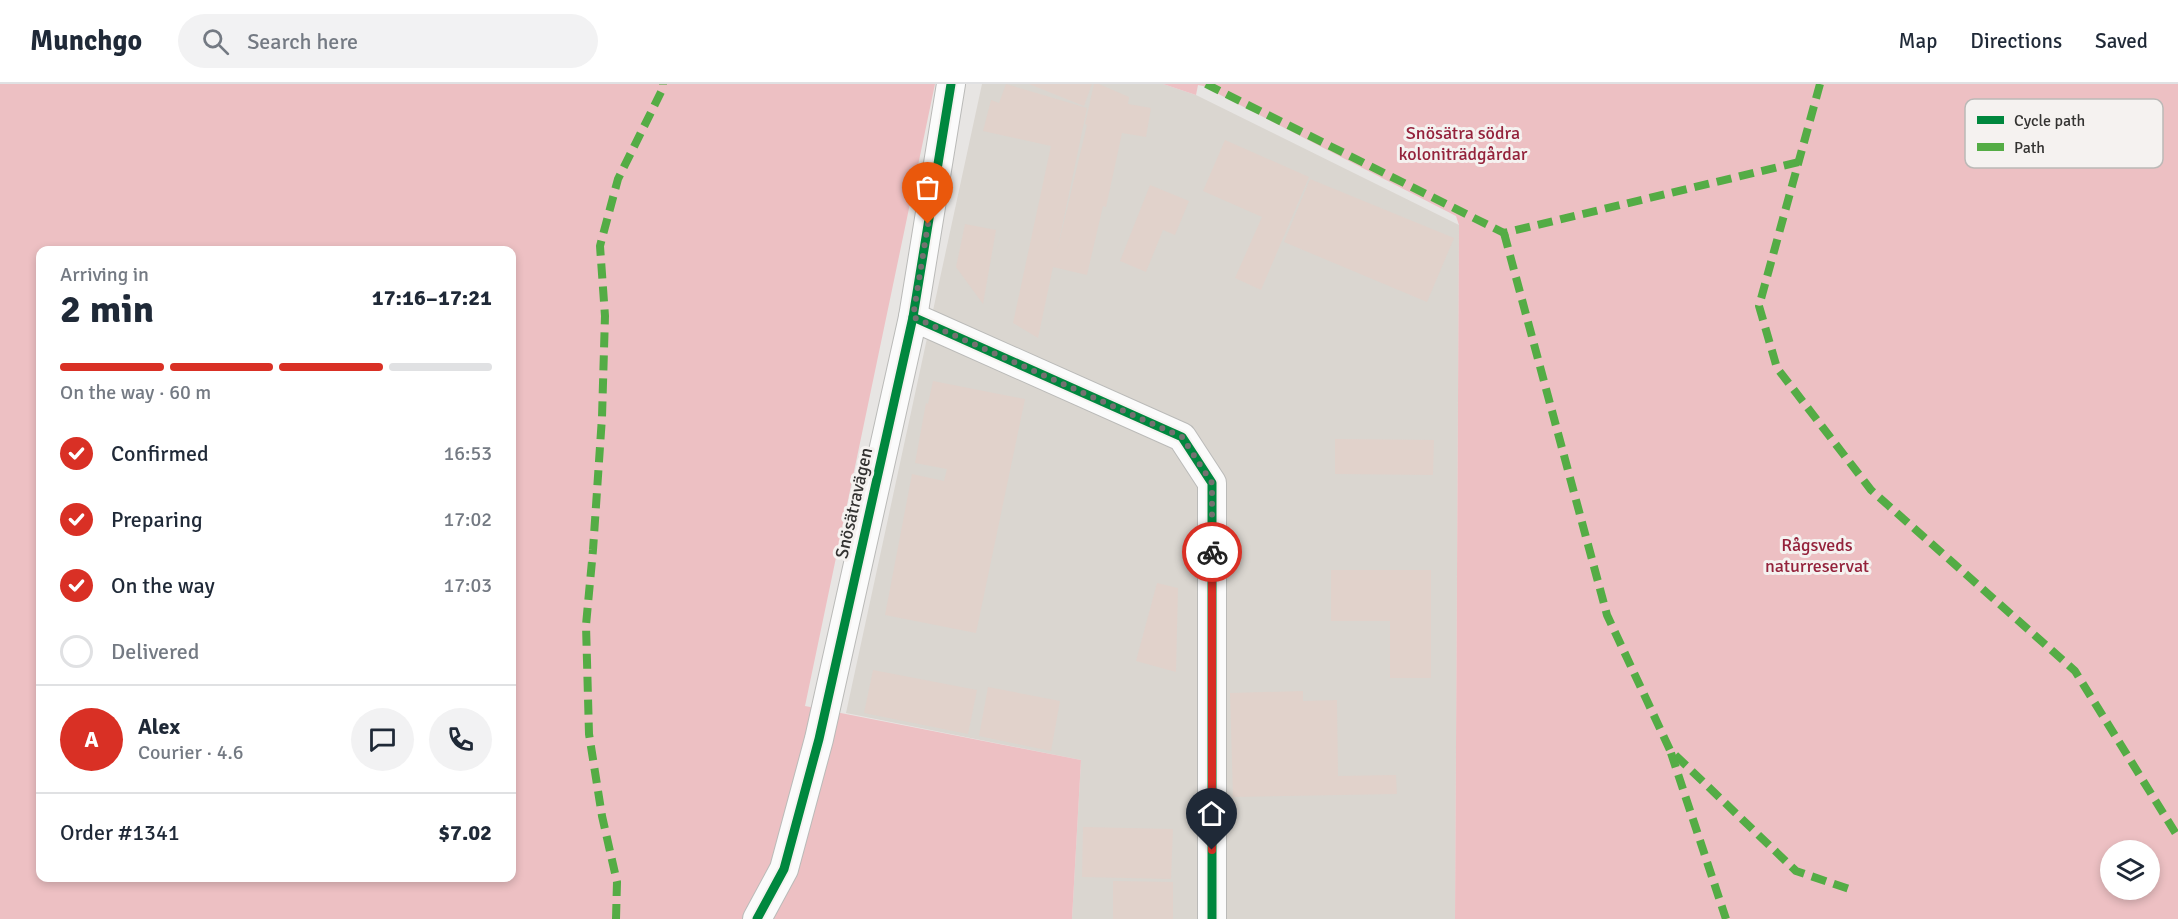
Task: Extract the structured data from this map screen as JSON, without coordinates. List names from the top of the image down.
{
  "streets": {
    "street": ["Snösätravägen"]
  },
  "parks": ["Snösätra södra koloniträdgårdar", "Rågsveds naturreservat"],
  "legend": ["Cycle path", "Path"],
  "page": {
    "header": "Munchgo",
    "search": "Search here",
    "nav": ["Map", "Directions", "Saved"],
    "heading": ["2 min", "Arriving in", "17:16–17:21"],
    "panel": [
      "Alex",
      "Courier · 4.6",
      "Order #1341",
      "$7.02"
    ],
    "bar": "On the way · 60 m",
    "list": [
      ["Confirmed", "16:53"],
      ["Preparing", "17:02"],
      ["On the way", "17:03"],
      "Delivered"
    ],
    "round": "A"
  }
}
